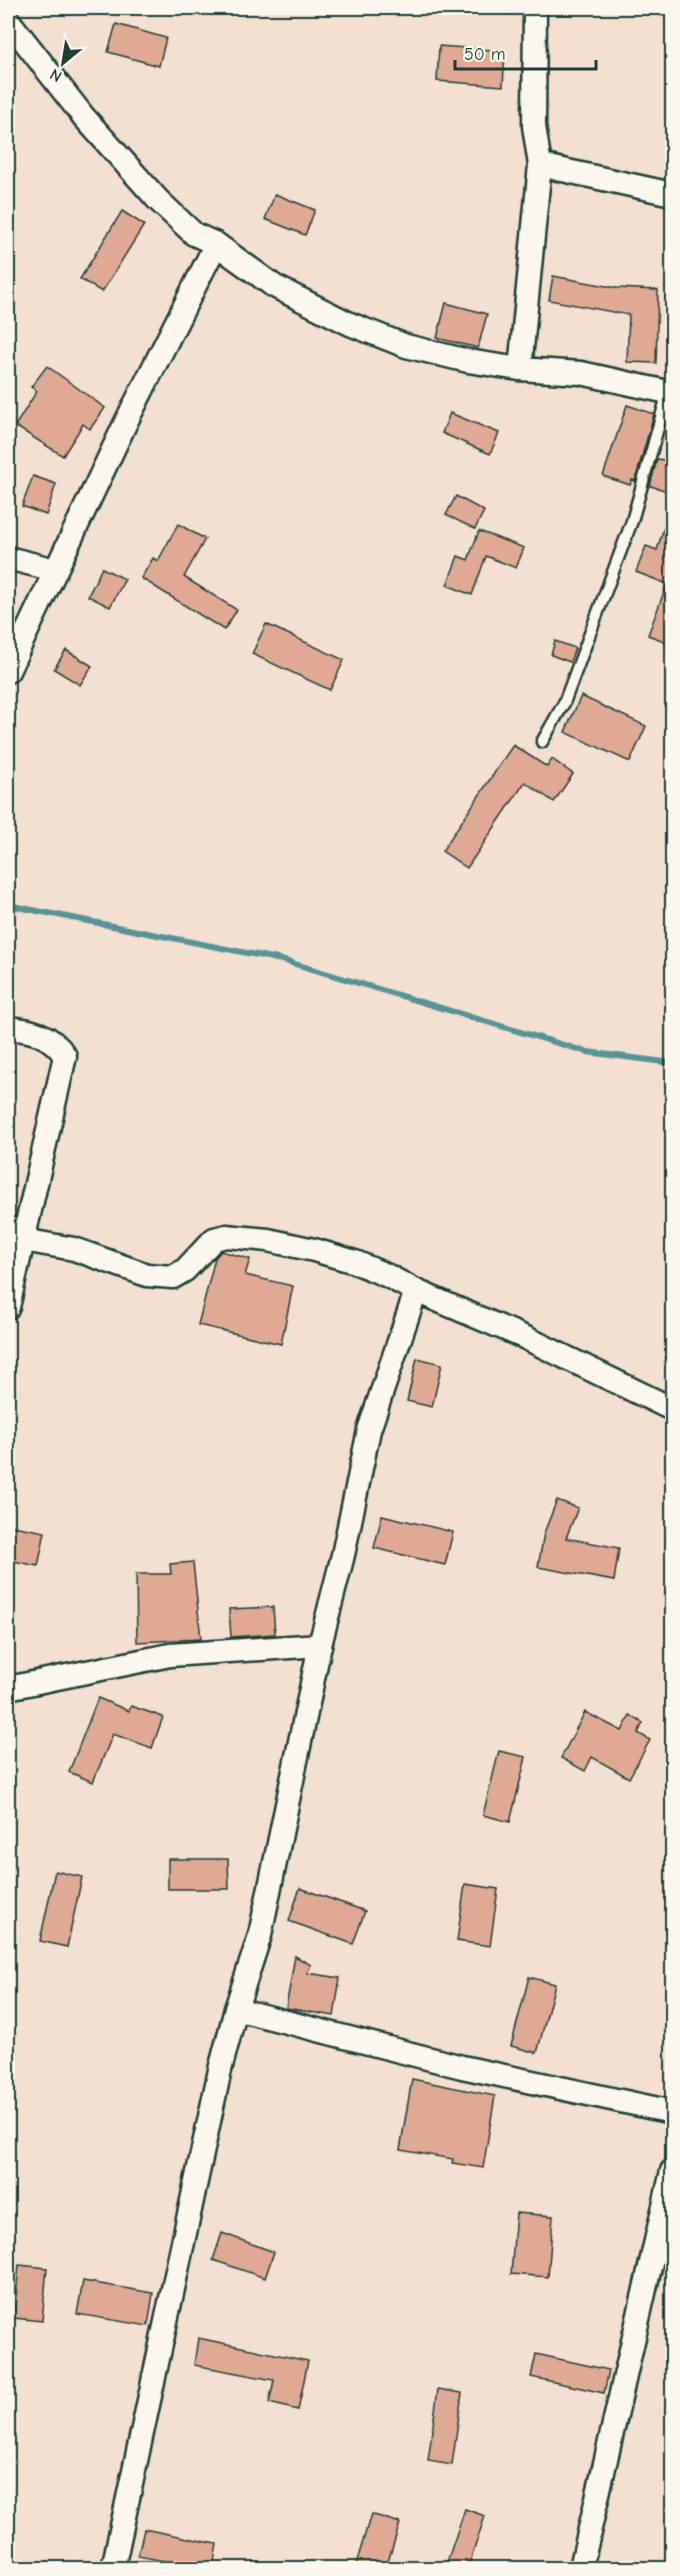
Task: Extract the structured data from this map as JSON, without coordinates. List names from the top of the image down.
{
  "scale_bar": "50 m",
  "north": "bottom left"
}
